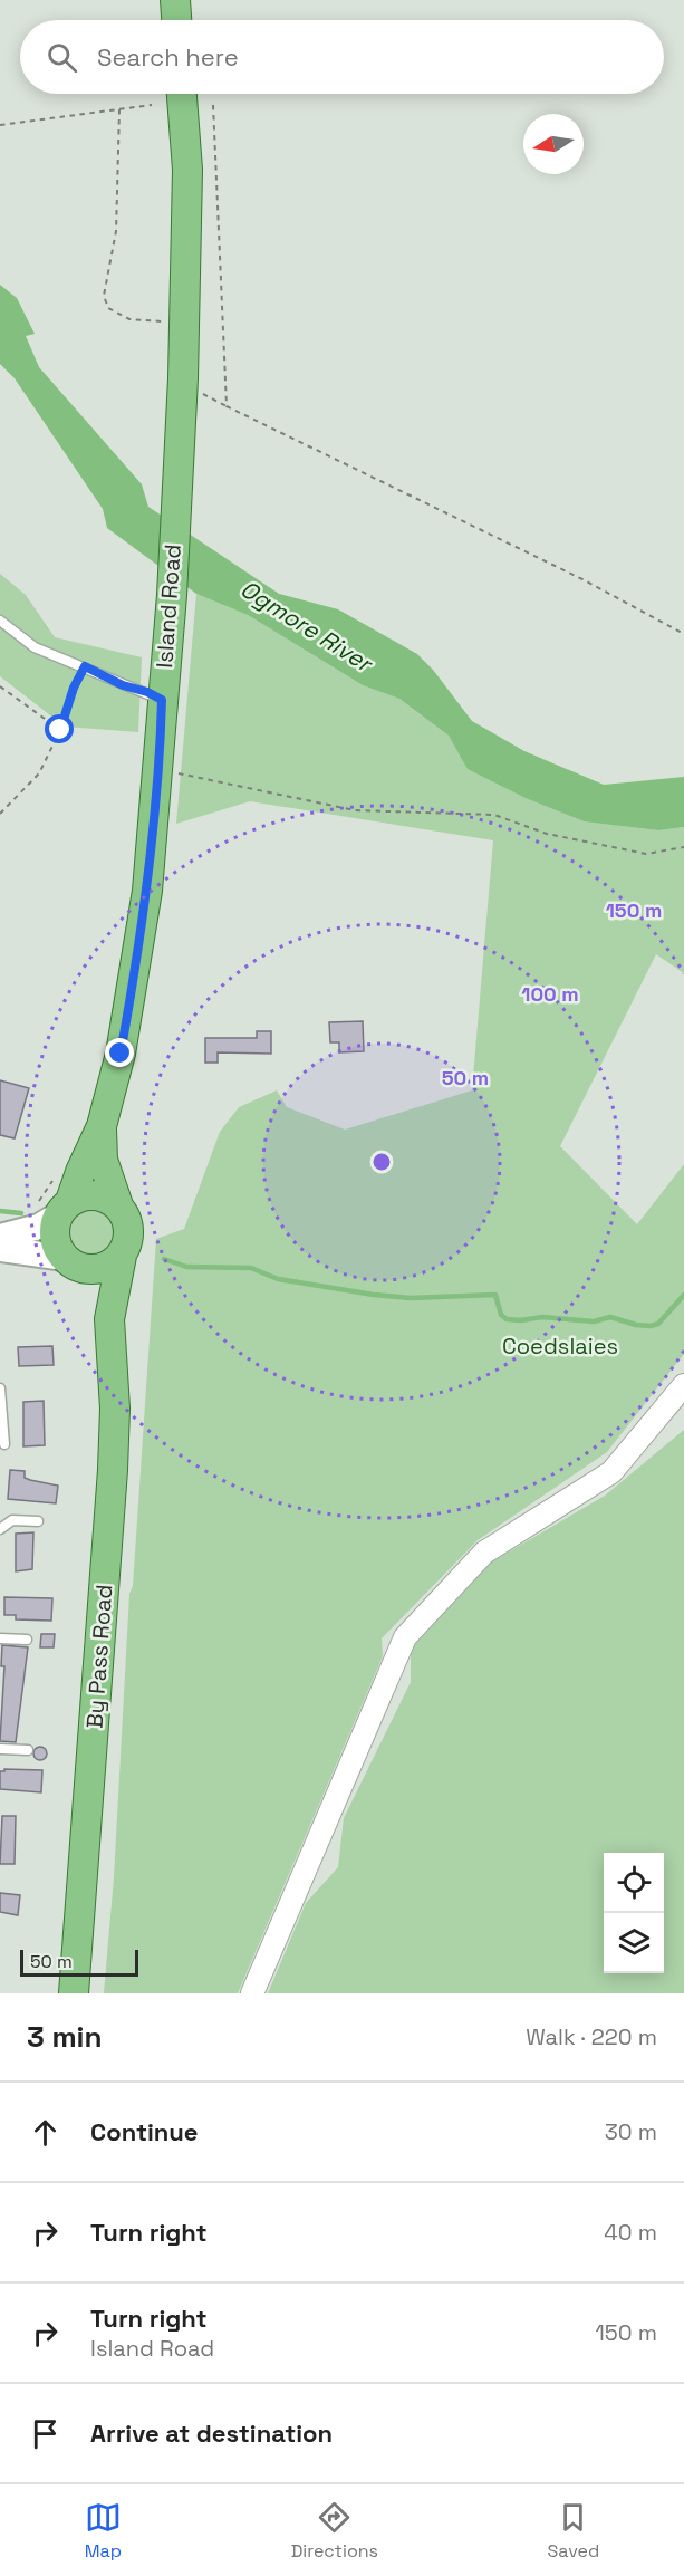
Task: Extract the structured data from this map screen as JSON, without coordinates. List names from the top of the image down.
{
  "streets": {
    "main road": ["Island Road", "By Pass Road"]
  },
  "crossings": [
    ["Island Road", "By Pass Road"]
  ],
  "water": ["Ogmore River"],
  "parks": ["Coedslaies"],
  "scale_bar": "50 m",
  "north": "left",
  "page": {
    "search": "Search here",
    "scale": "50 m",
    "heading": ["3 min", "Walk · 220 m"],
    "list": [
      ["Continue", "30 m"],
      ["Turn right", "40 m"],
      ["Turn right", "Island Road", "150 m"],
      "Arrive at destination"
    ],
    "nav": ["Map", "Directions", "Saved"]
  },
  "rings": ["150 m", "100 m", "50 m"]
}
